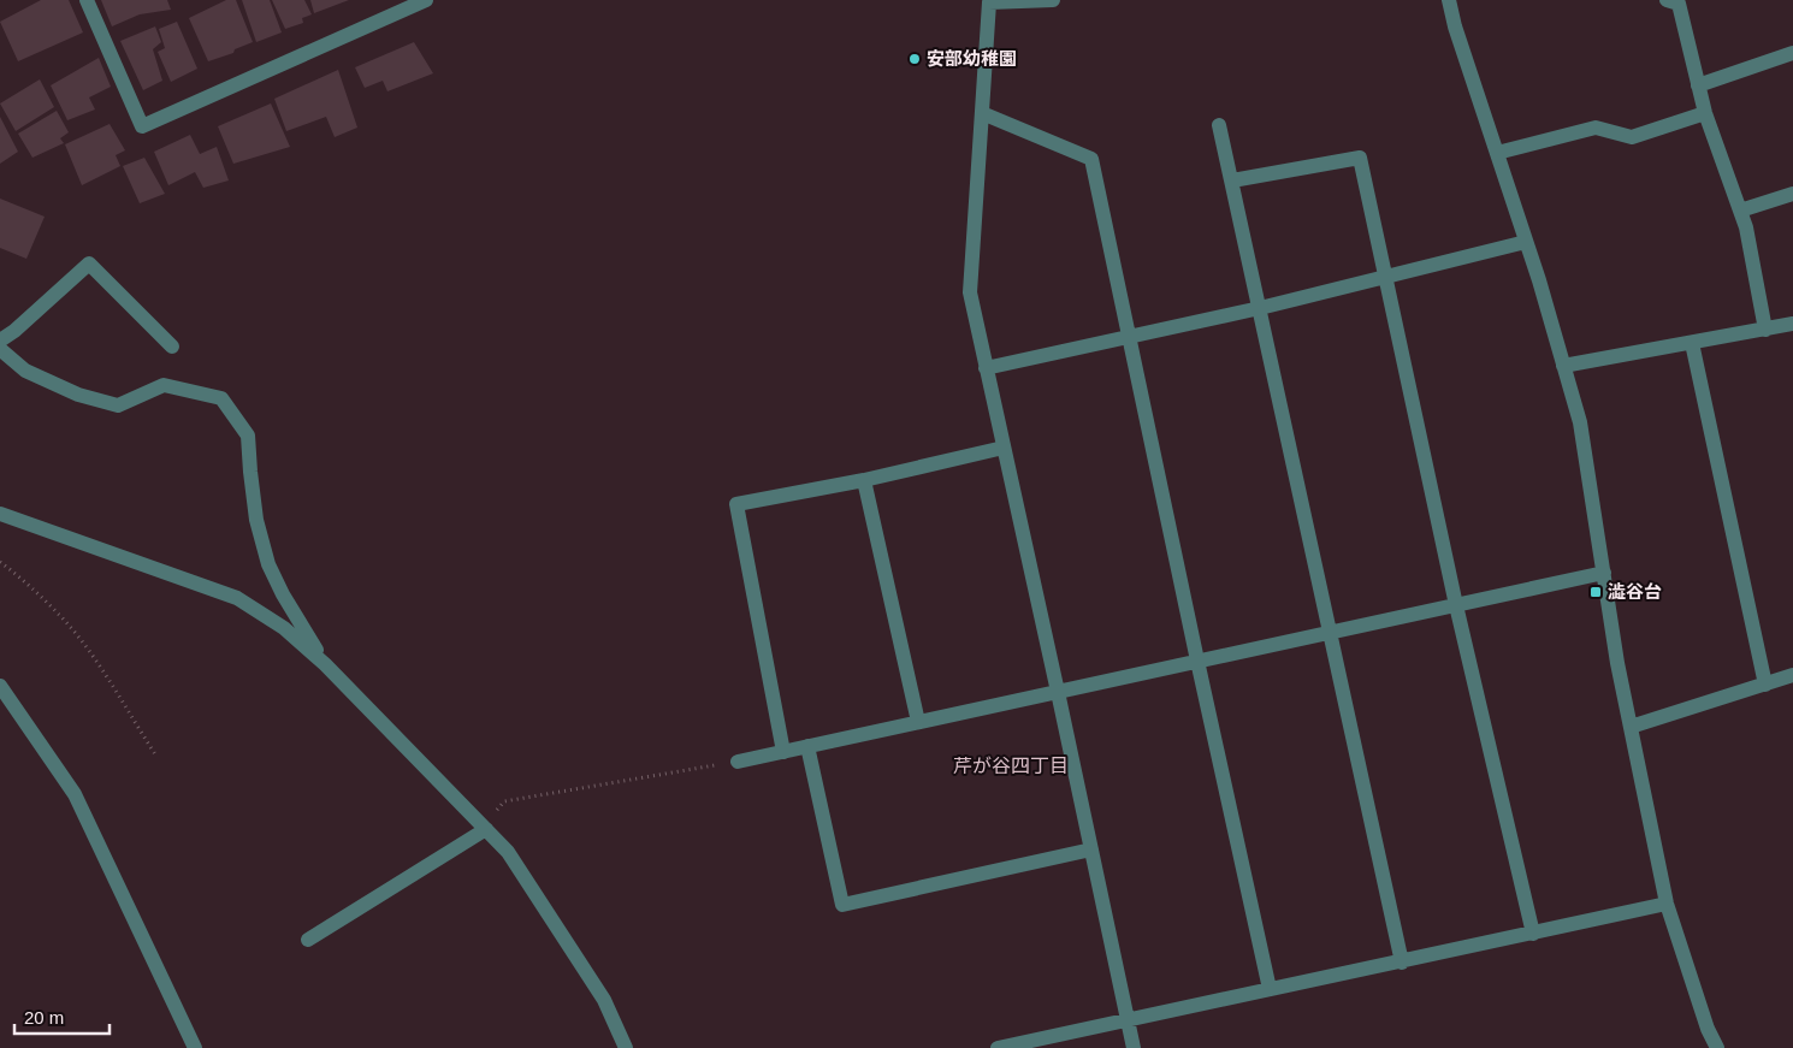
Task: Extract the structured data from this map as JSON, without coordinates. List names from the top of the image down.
{
  "districts": ["芹が谷四丁目"],
  "places": {
    "other": ["安部幼稚園"],
    "transit": ["澁谷台"]
  },
  "scale_bar": "20 m"
}
